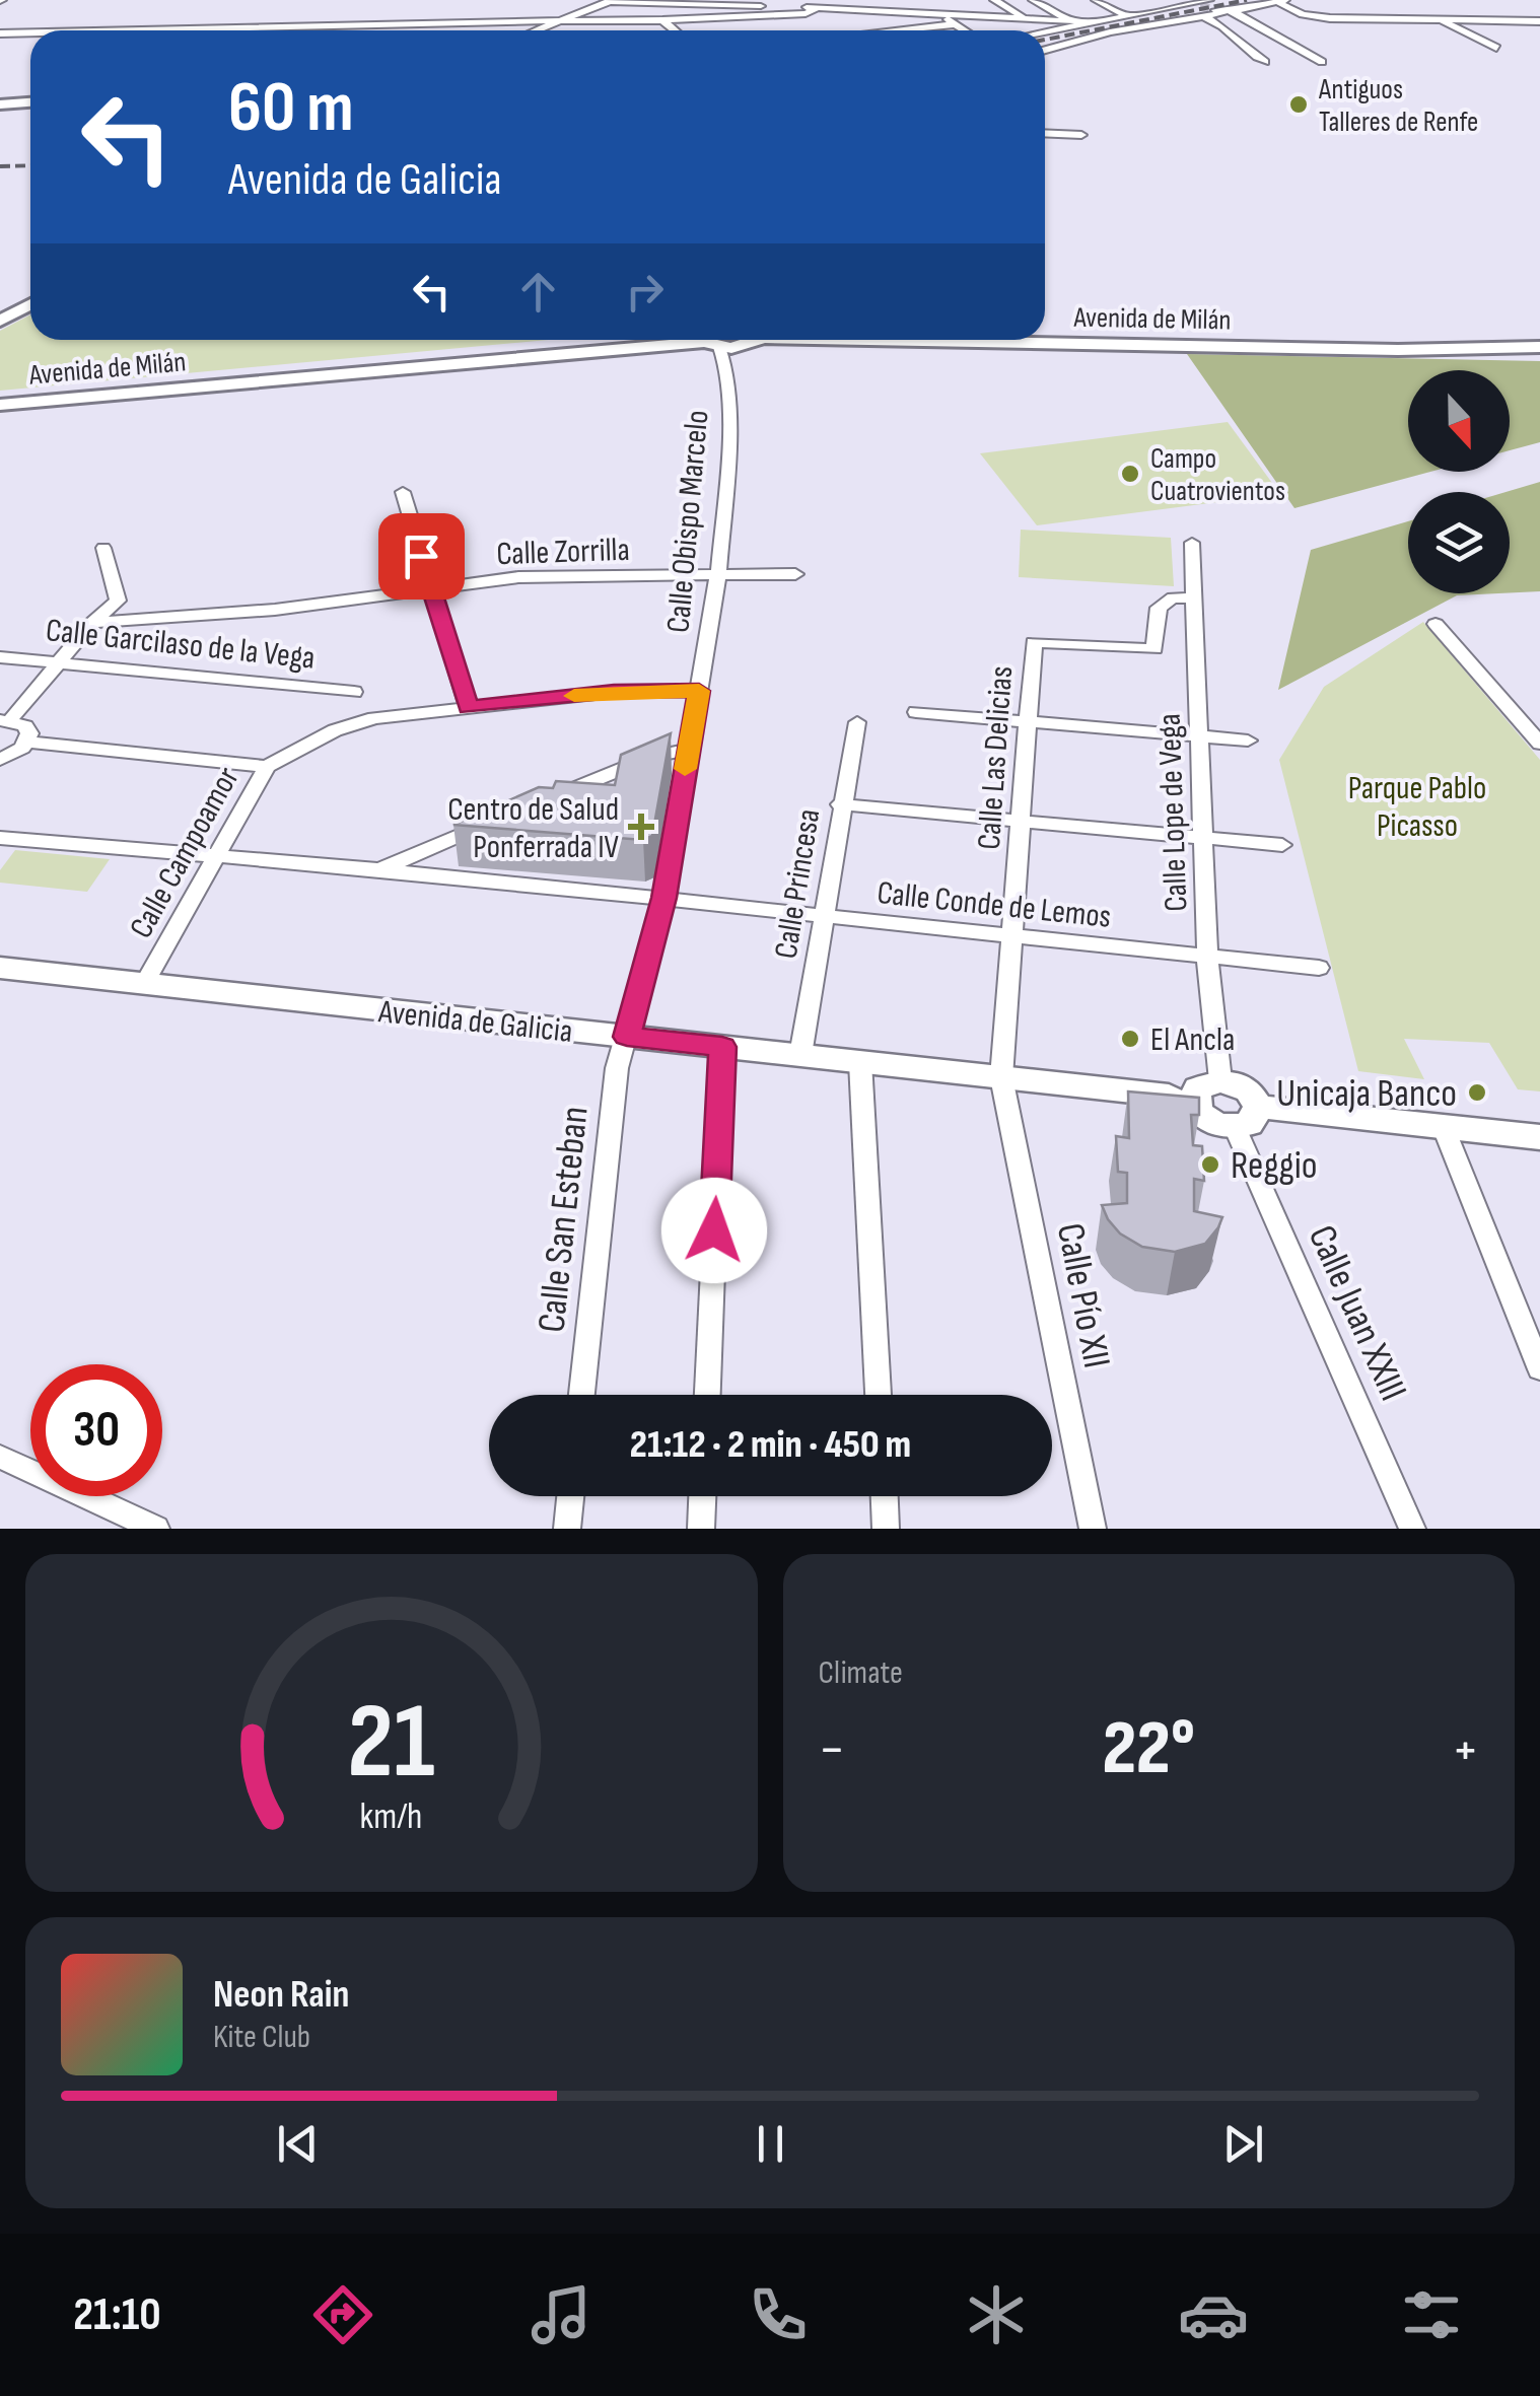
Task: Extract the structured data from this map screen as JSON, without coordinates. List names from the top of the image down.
{
  "streets": {
    "main road": ["Avenida de Galicia"],
    "street": [
      "Avenida de Milán",
      "Calle Obispo Marcelo",
      "Calle Zorrilla",
      "Calle Garcilaso de la Vega",
      "Calle Las Delicias",
      "Calle Lope de Vega",
      "Calle Campoamor",
      "Calle Princesa",
      "Calle Conde de Lemos",
      "Calle San Esteban",
      "Calle Pío XII",
      "Calle Juan XXIII"
    ]
  },
  "crossings": [
    ["Avenida de Milán", "Calle Obispo Marcelo"],
    ["Calle Obispo Marcelo", "Calle Zorrilla"],
    ["Calle Obispo Marcelo", "Calle Campoamor"],
    ["Calle Obispo Marcelo", "Calle Conde de Lemos"],
    ["Calle Obispo Marcelo", "Avenida de Galicia"],
    ["Calle Obispo Marcelo", "Calle San Esteban"],
    ["Calle Las Delicias", "Calle Lope de Vega"],
    ["Calle Las Delicias", "Calle Conde de Lemos"],
    ["Calle Las Delicias", "Avenida de Galicia"],
    ["Calle Las Delicias", "Calle Pío XII"],
    ["Calle Lope de Vega", "Calle Conde de Lemos"],
    ["Calle Lope de Vega", "Avenida de Galicia"],
    ["Calle Campoamor", "Calle Conde de Lemos"],
    ["Calle Campoamor", "Avenida de Galicia"],
    ["Calle Princesa", "Calle Conde de Lemos"],
    ["Calle Princesa", "Avenida de Galicia"],
    ["Avenida de Galicia", "Calle San Esteban"],
    ["Avenida de Galicia", "Calle Pío XII"]
  ],
  "parks": ["Parque Pablo Picasso"],
  "places": {
    "other": [
      "Antiguos Talleres de Renfe",
      "Campo Cuatrovientos",
      "El Ancla",
      "Unicaja Banco",
      "Reggio"
    ],
    "health": ["Centro de Salud Ponferrada IV"]
  },
  "north": "bottom",
  "page": {
    "turn": ["60 m", "Avenida de Galicia"],
    "limit": "30",
    "trip": "21:12 · 2 min · 450 m",
    "tile": "Climate",
    "heat": ["−", "22°", "+"],
    "song": ["Neon Rain", "Kite Club"],
    "tabs": "21:10",
    "gauge": ["21", "km/h"]
  }
}
